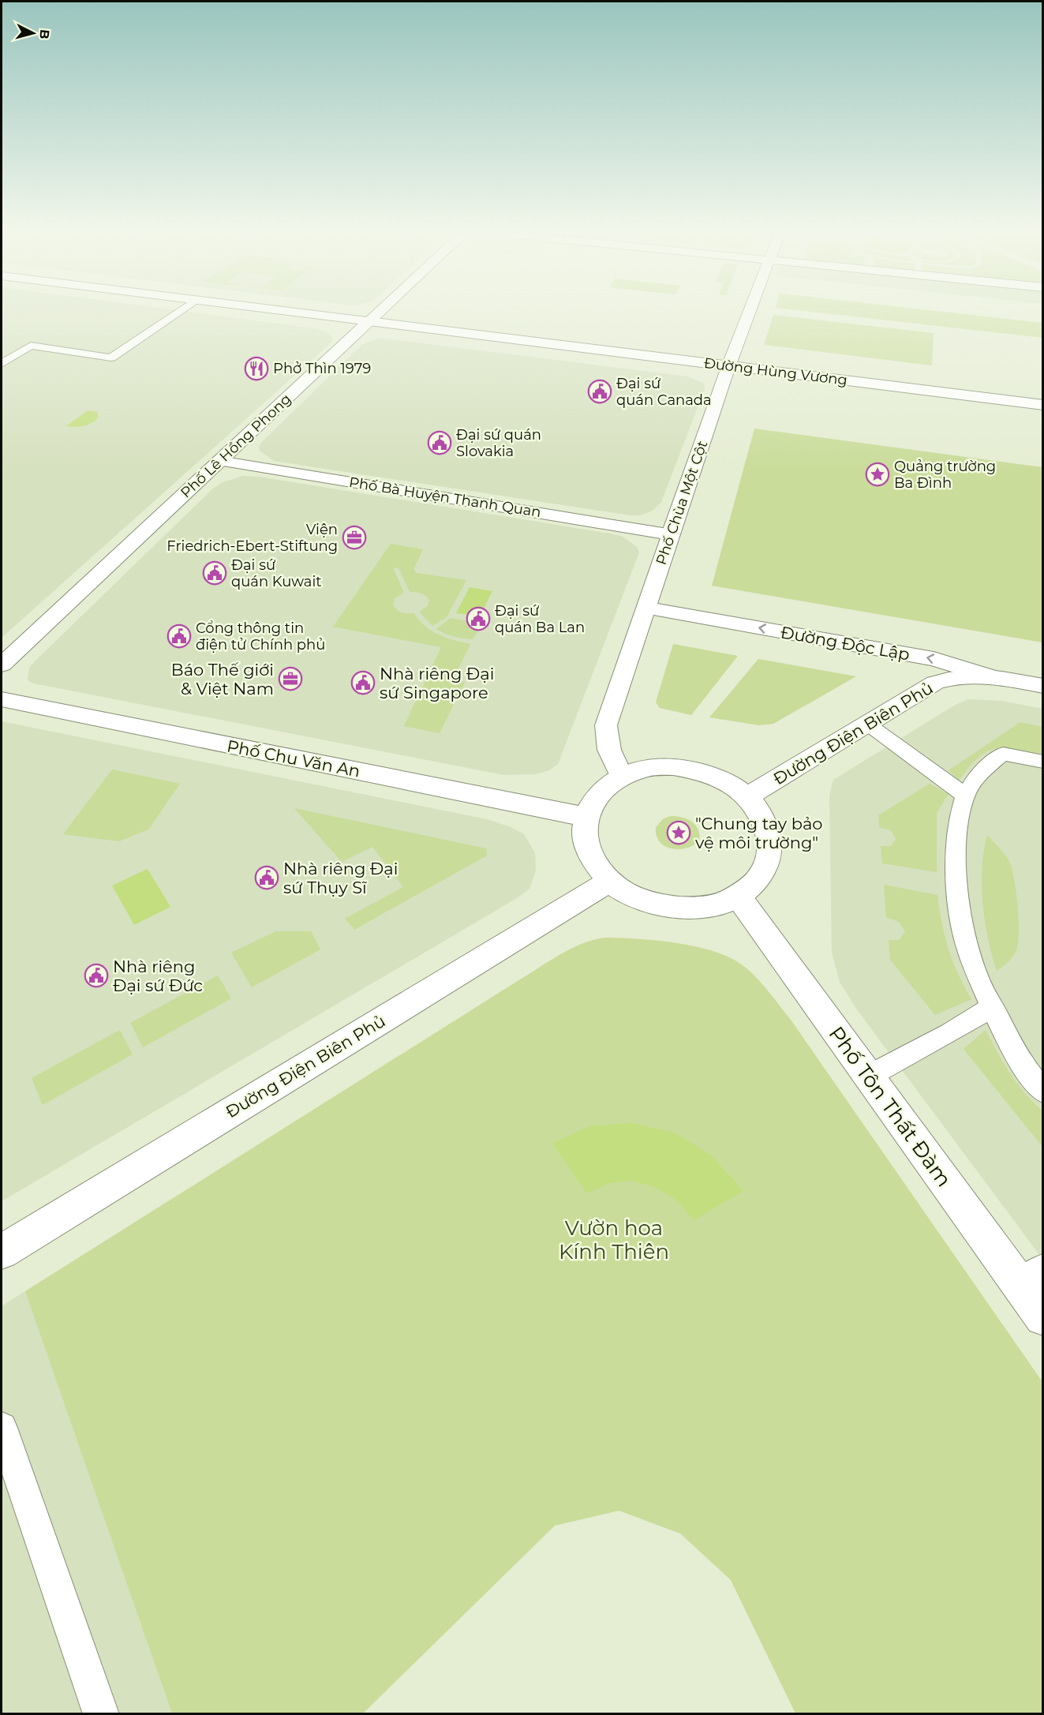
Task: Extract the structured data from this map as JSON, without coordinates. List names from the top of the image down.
{
  "streets": {
    "street": [
      "Đường Hùng Vương",
      "Phố Lê Hồng Phong",
      "Phố Bà Huyện Thanh Quan",
      "Phố Chùa Một Cột",
      "Đường Độc Lập",
      "Đường Điện Biên Phủ",
      "Phố Chu Văn An",
      "Phố Tôn Thất Đàm"
    ]
  },
  "crossings": [
    ["Đường Hùng Vương", "Phố Lê Hồng Phong"],
    ["Đường Hùng Vương", "Phố Chùa Một Cột"],
    ["Phố Lê Hồng Phong", "Phố Bà Huyện Thanh Quan"],
    ["Phố Bà Huyện Thanh Quan", "Phố Chùa Một Cột"],
    ["Phố Chùa Một Cột", "Đường Độc Lập"],
    ["Phố Chùa Một Cột", "Đường Điện Biên Phủ"],
    ["Phố Chùa Một Cột", "Phố Chu Văn An"],
    ["Phố Chùa Một Cột", "Phố Tôn Thất Đàm"],
    ["Đường Độc Lập", "Đường Điện Biên Phủ"],
    ["Đường Điện Biên Phủ", "Phố Chu Văn An"],
    ["Đường Điện Biên Phủ", "Phố Tôn Thất Đàm"],
    ["Phố Chu Văn An", "Phố Tôn Thất Đàm"]
  ],
  "parks": ["Vườn hoa Kính Thiên"],
  "places": {
    "restaurant": ["Phở Thìn 1979"],
    "public building": [
      "Đại sứ quán Canada",
      "Đại sứ quán Slovakia",
      "Đại sứ quán Kuwait",
      "Đại sứ quán Ba Lan",
      "Cổng thông tin điện tử Chính phủ",
      "Nhà riêng Đại sứ Singapore",
      "Nhà riêng Đại sứ Thụy Sĩ",
      "Nhà riêng Đại sứ Đức"
    ],
    "place": ["Quảng trường Ba Đình", "\"Chung tay bảo vệ môi trường\""],
    "office": ["Viện Friedrich-Ebert-Stiftung", "Báo Thế giới & Việt Nam"]
  },
  "north": "right"
}
